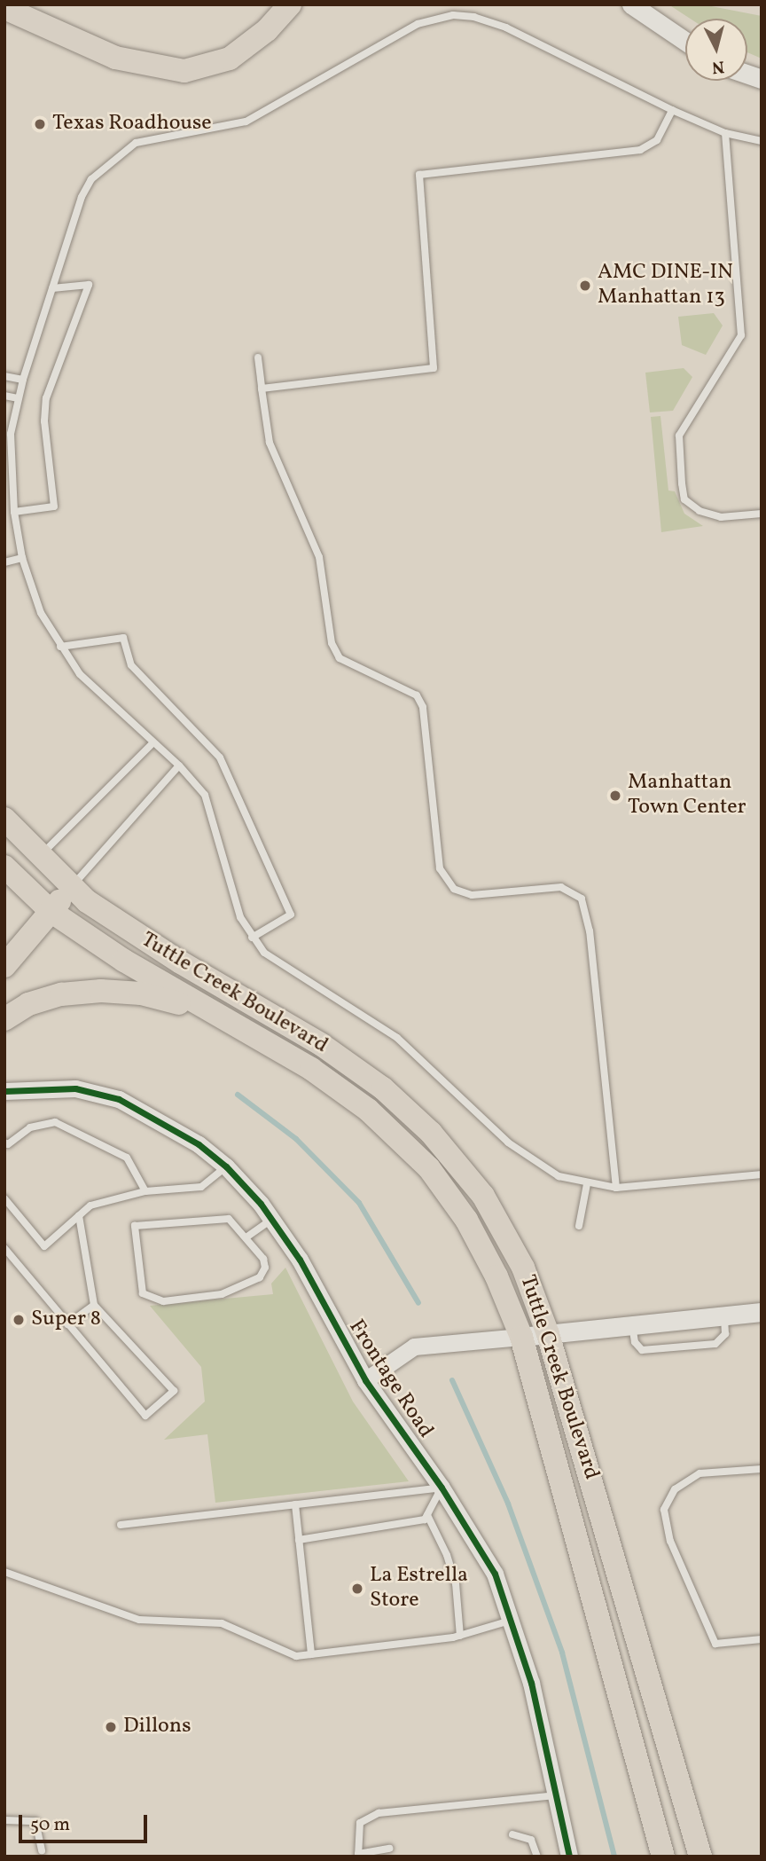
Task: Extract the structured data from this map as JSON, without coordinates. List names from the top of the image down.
{
  "streets": {
    "highway": ["Tuttle Creek Boulevard"],
    "street": ["Frontage Road"]
  },
  "places": [
    "Texas Roadhouse",
    "AMC DINE-IN Manhattan 13",
    "Manhattan Town Center",
    "Super 8",
    "La Estrella Store",
    "Dillons"
  ],
  "scale_bar": "50 m",
  "north": "bottom"
}
